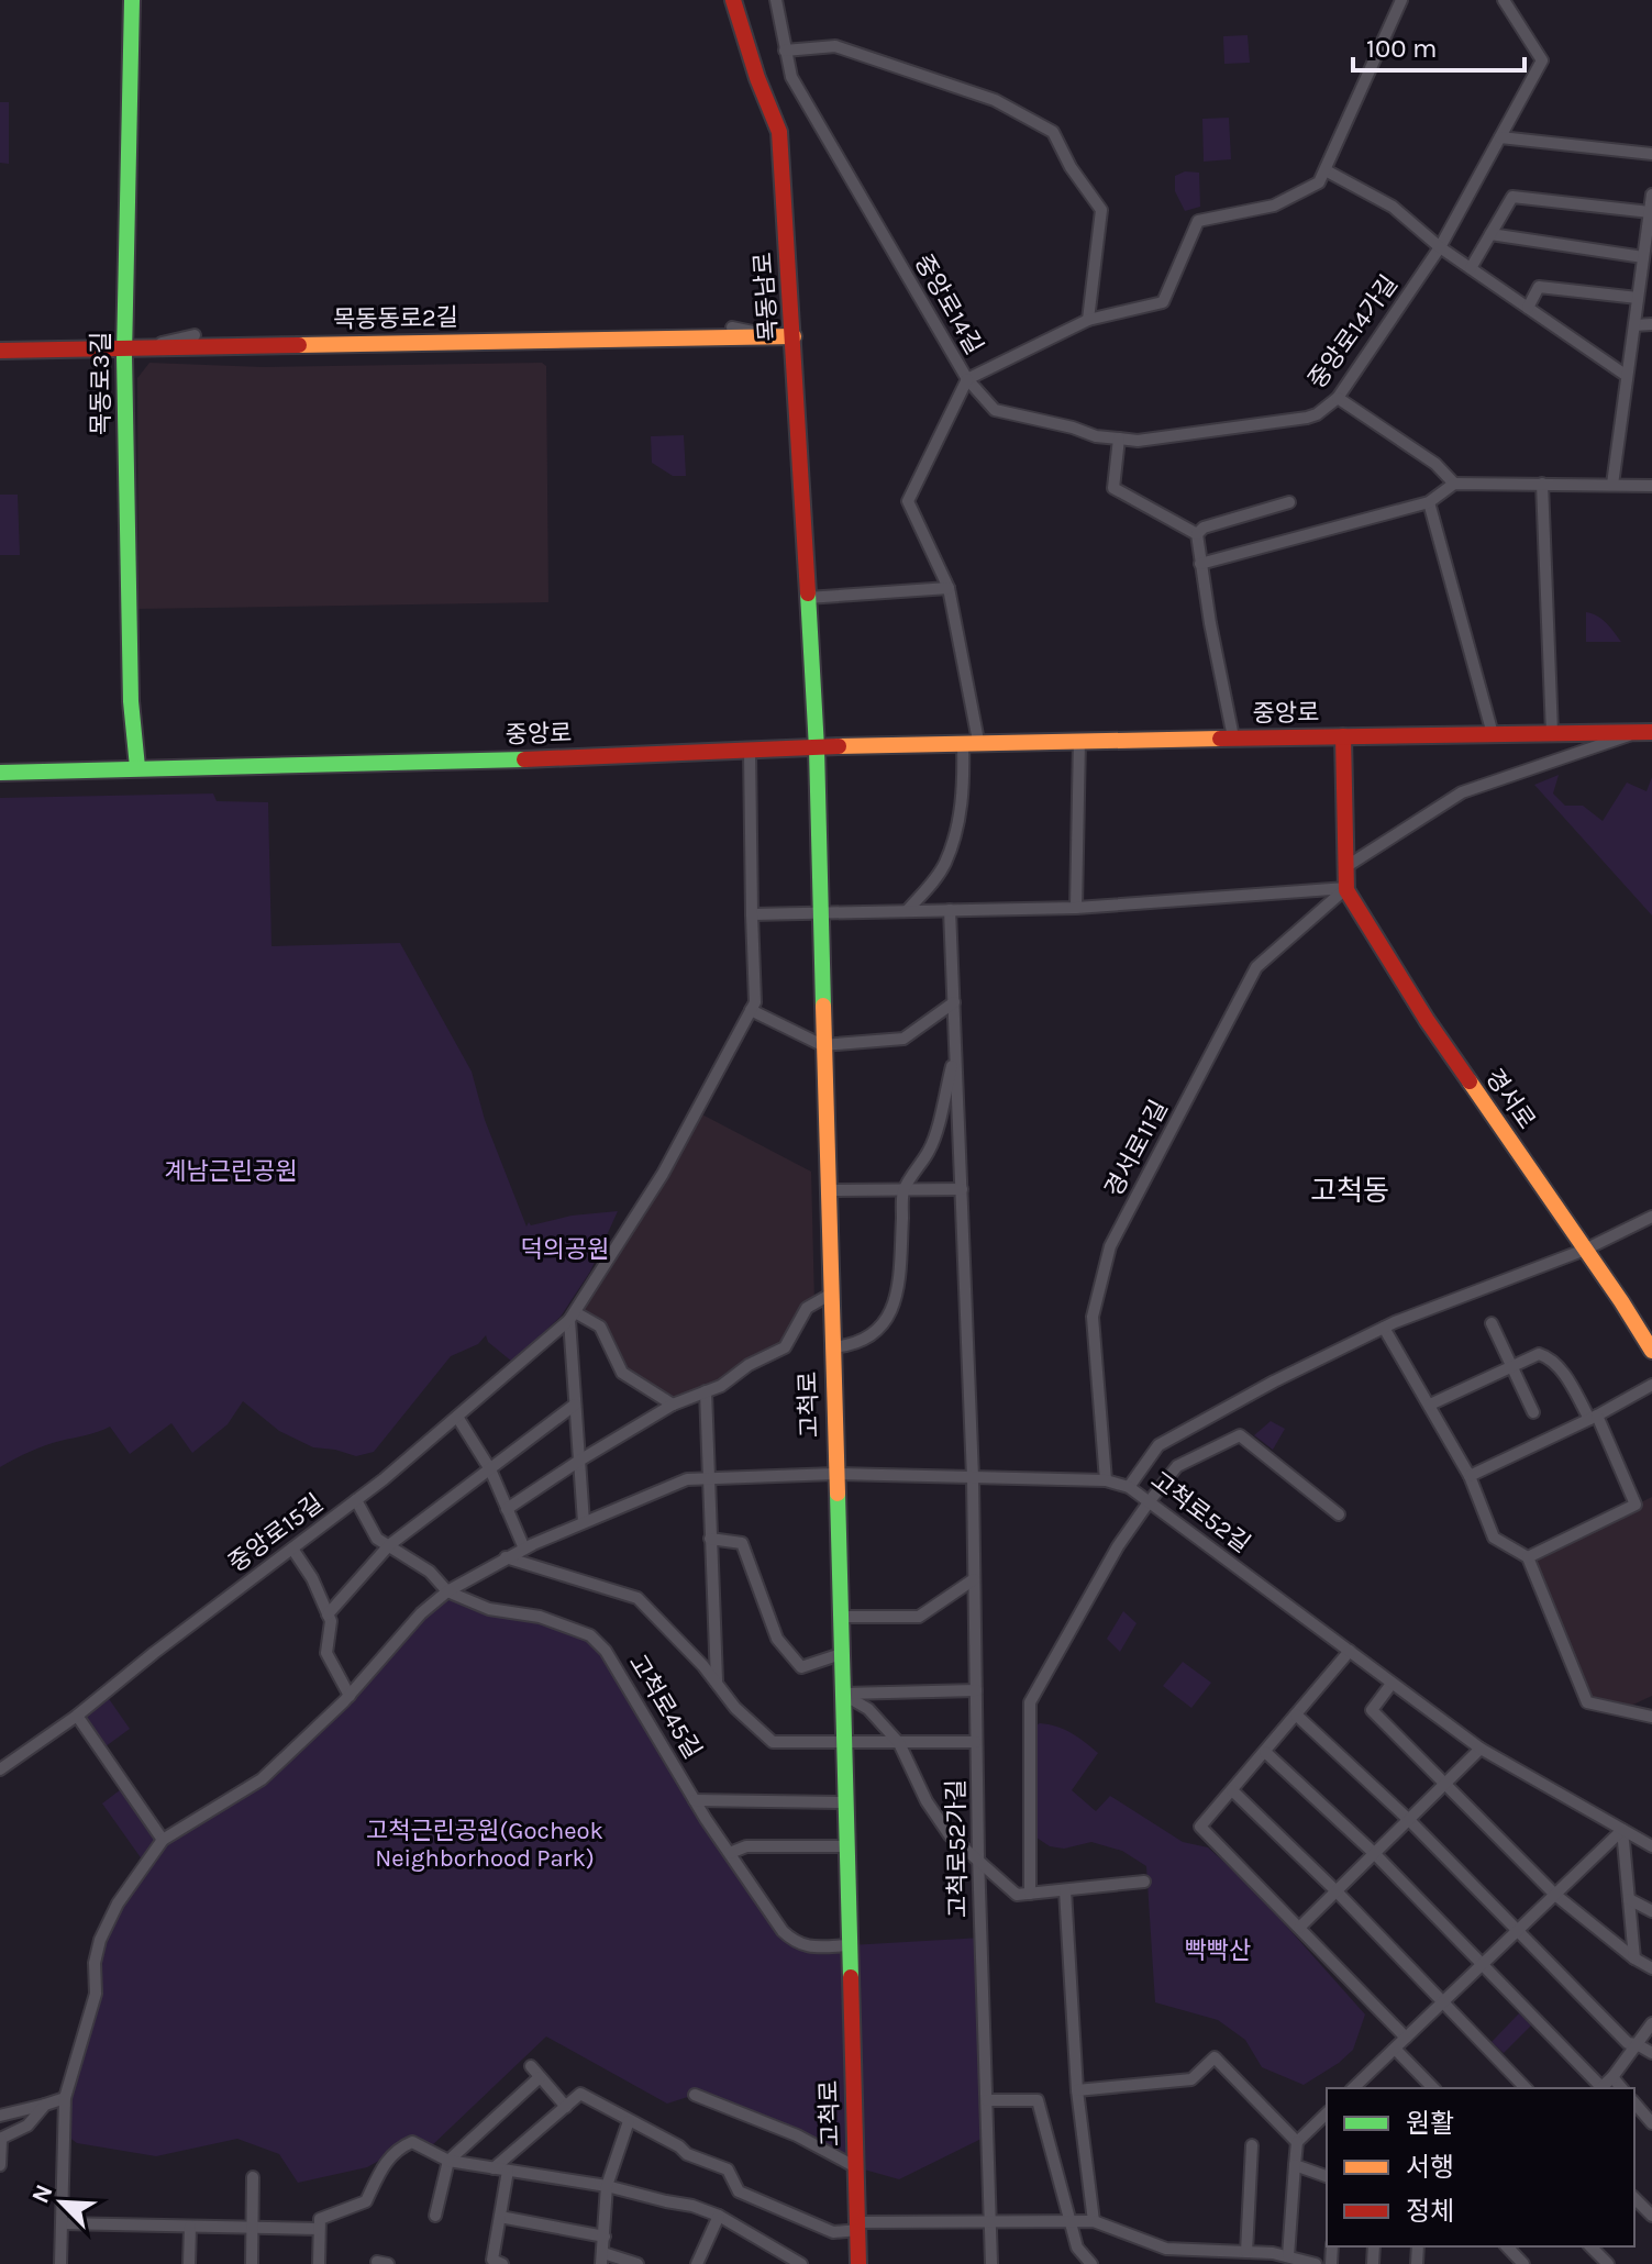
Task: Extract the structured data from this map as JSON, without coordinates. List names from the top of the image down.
{
  "streets": {
    "main road": [
      "목동남로",
      "목동동로2길",
      "목동로3길",
      "중앙로",
      "경서로",
      "고척로"
    ],
    "street": [
      "중앙로14길",
      "중앙로14가길",
      "경서로11길",
      "고척로52길",
      "중앙로15길",
      "고척로45길",
      "고척로52가길"
    ]
  },
  "crossings": [
    ["목동남로", "목동동로2길"],
    ["목동남로", "중앙로"],
    ["목동남로", "고척로"],
    ["중앙로14길", "중앙로14가길"],
    ["중앙로14길", "중앙로"],
    ["목동동로2길", "목동로3길"],
    ["목동로3길", "중앙로"],
    ["중앙로", "경서로"],
    ["중앙로", "고척로"],
    ["중앙로", "중앙로15길"],
    ["경서로", "경서로11길"],
    ["경서로11길", "고척로52길"],
    ["고척로", "고척로52길"],
    ["고척로", "고척로45길"],
    ["고척로52길", "고척로45길"],
    ["고척로52길", "고척로52가길"],
    ["중앙로15길", "고척로45길"]
  ],
  "districts": ["고척동"],
  "parks": [
    "계남근린공원",
    "덕의공원",
    "고척근린공원(Gocheok Neighborhood Park)",
    "빡빡산"
  ],
  "legend": ["원활", "서행", "정체"],
  "scale_bar": "100 m",
  "north": "top left"
}
